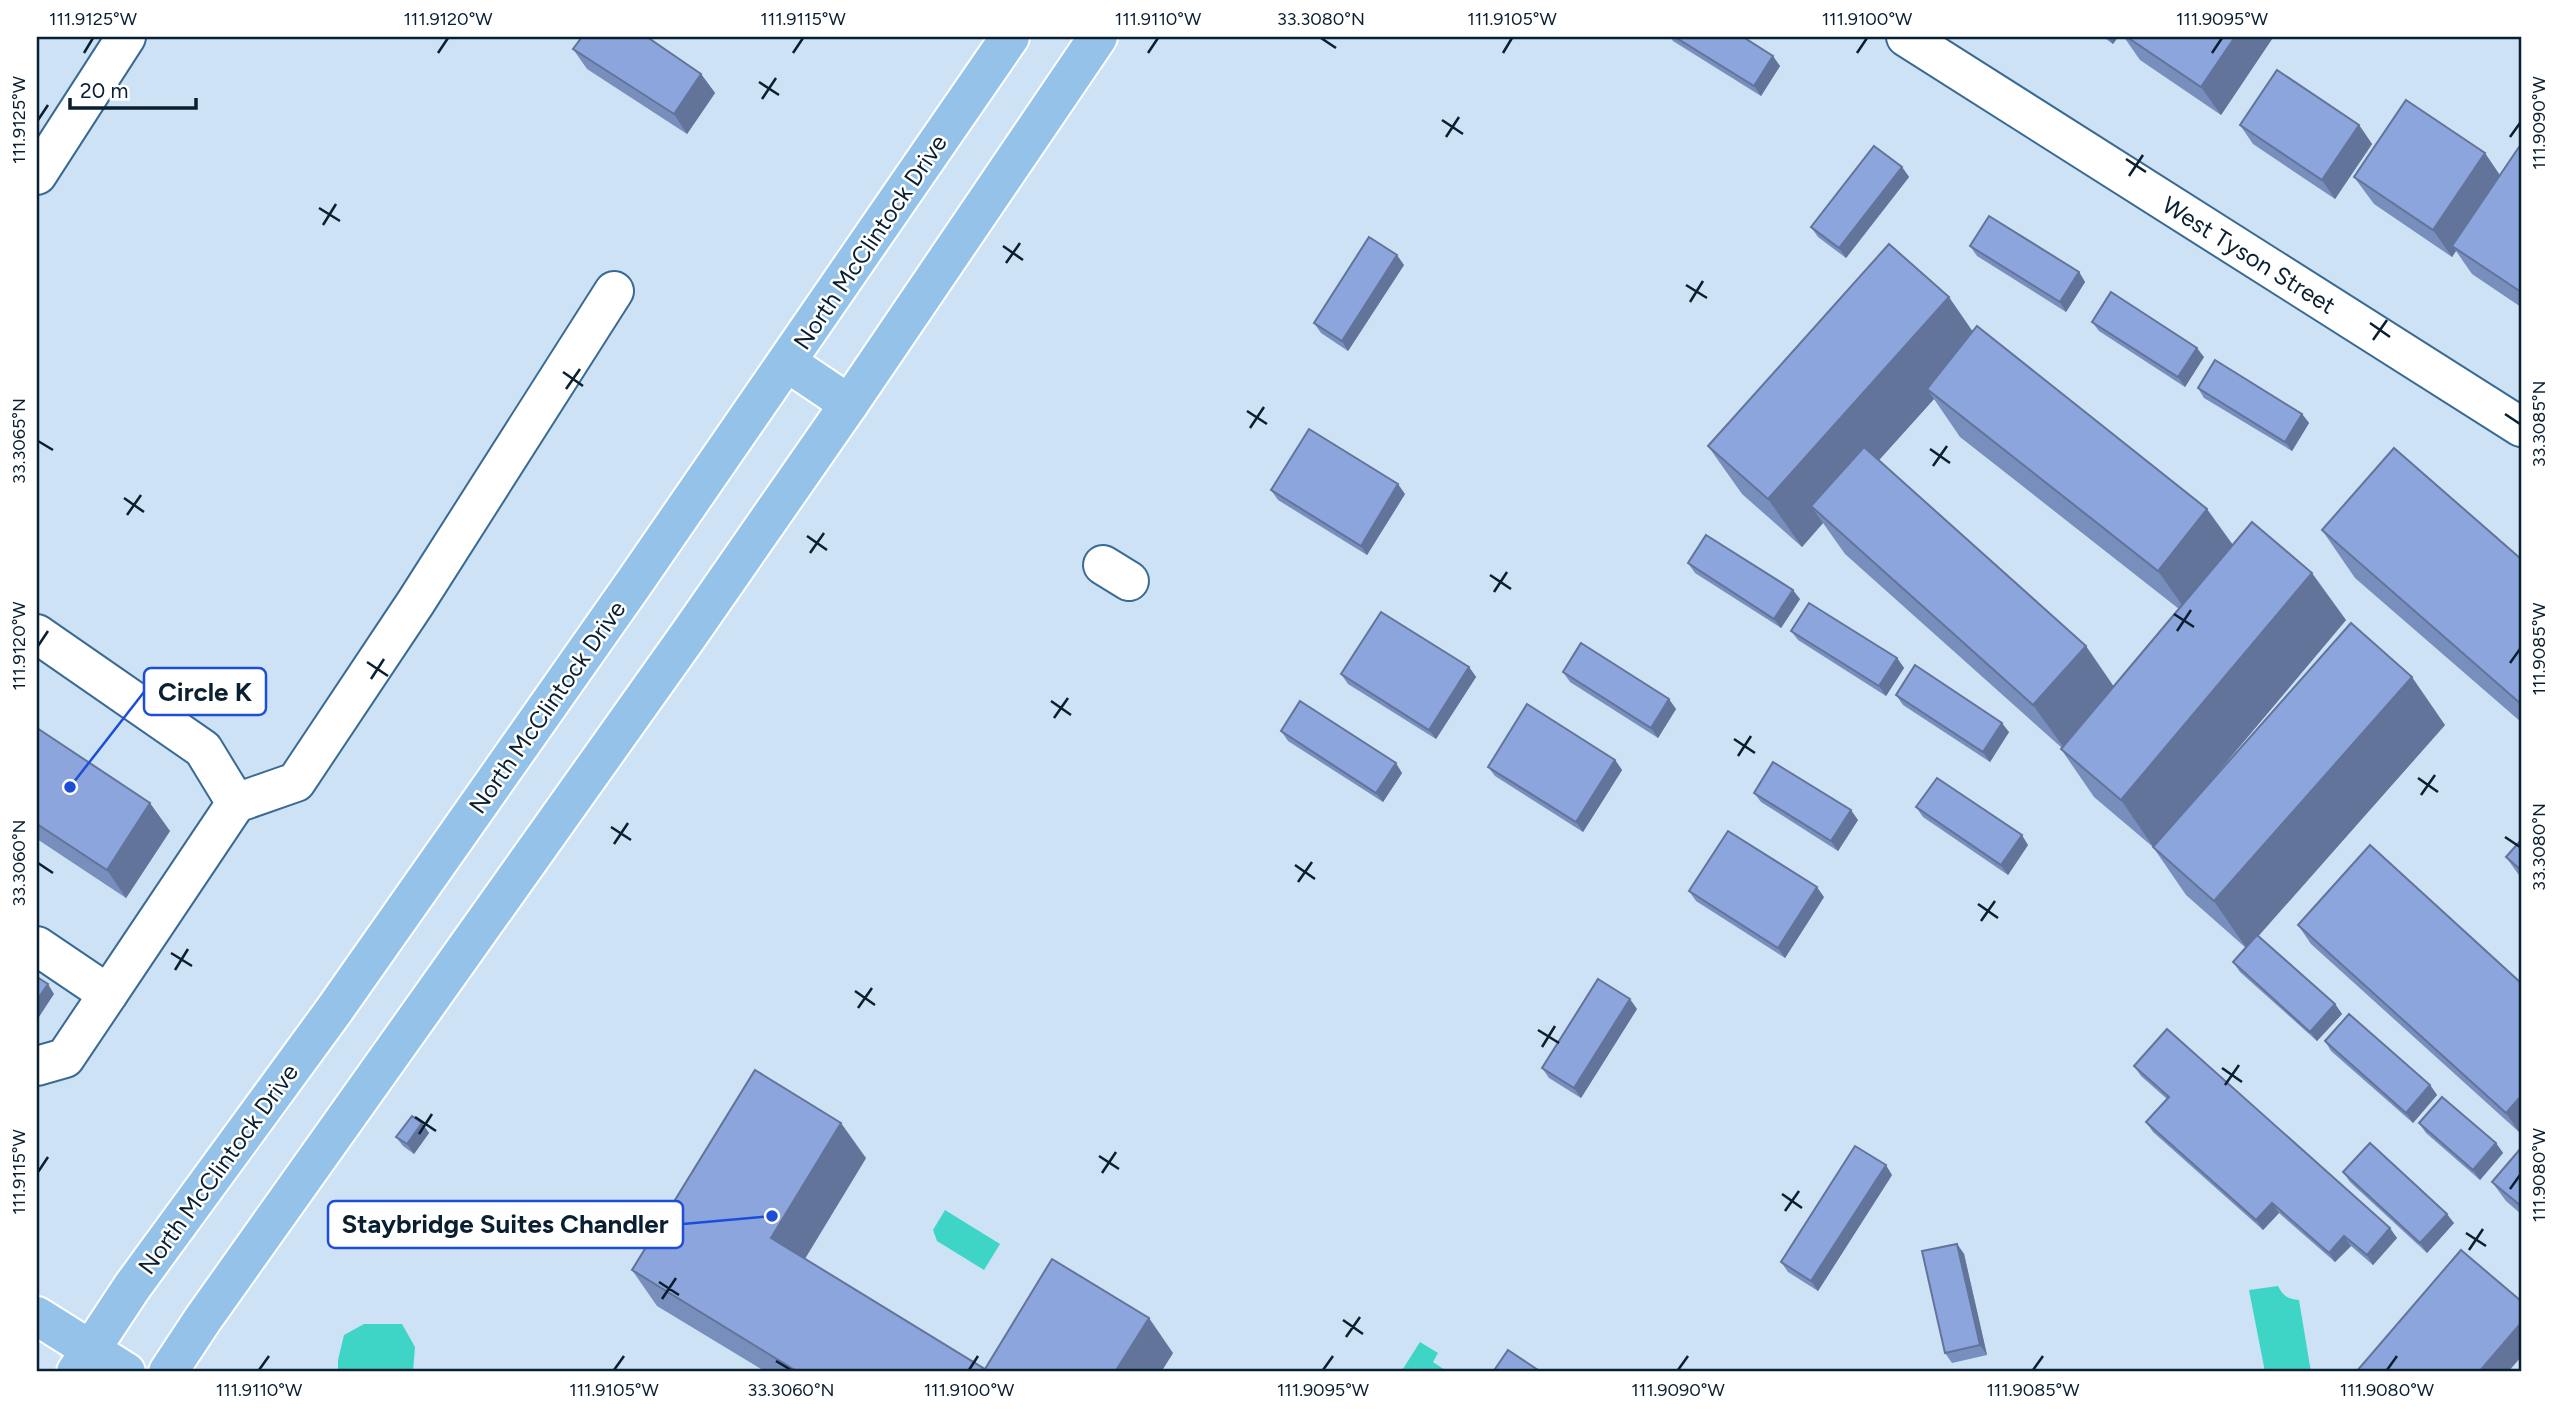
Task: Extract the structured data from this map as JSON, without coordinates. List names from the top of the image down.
{
  "streets": {
    "main road": ["North McClintock Drive"],
    "street": ["West Tyson Street"]
  },
  "places": ["Circle K", "Staybridge Suites Chandler"],
  "scale_bar": "20 m",
  "coordinates": [
    "111.9125°W",
    "111.9120°W",
    "111.9115°W",
    "111.9110°W",
    "33.3080°N",
    "111.9105°W",
    "111.9100°W",
    "111.9095°W",
    "111.9090°W",
    "33.3085°N",
    "33.3065°N",
    "111.9085°W",
    "33.3060°N",
    "111.9080°W"
  ]
}
